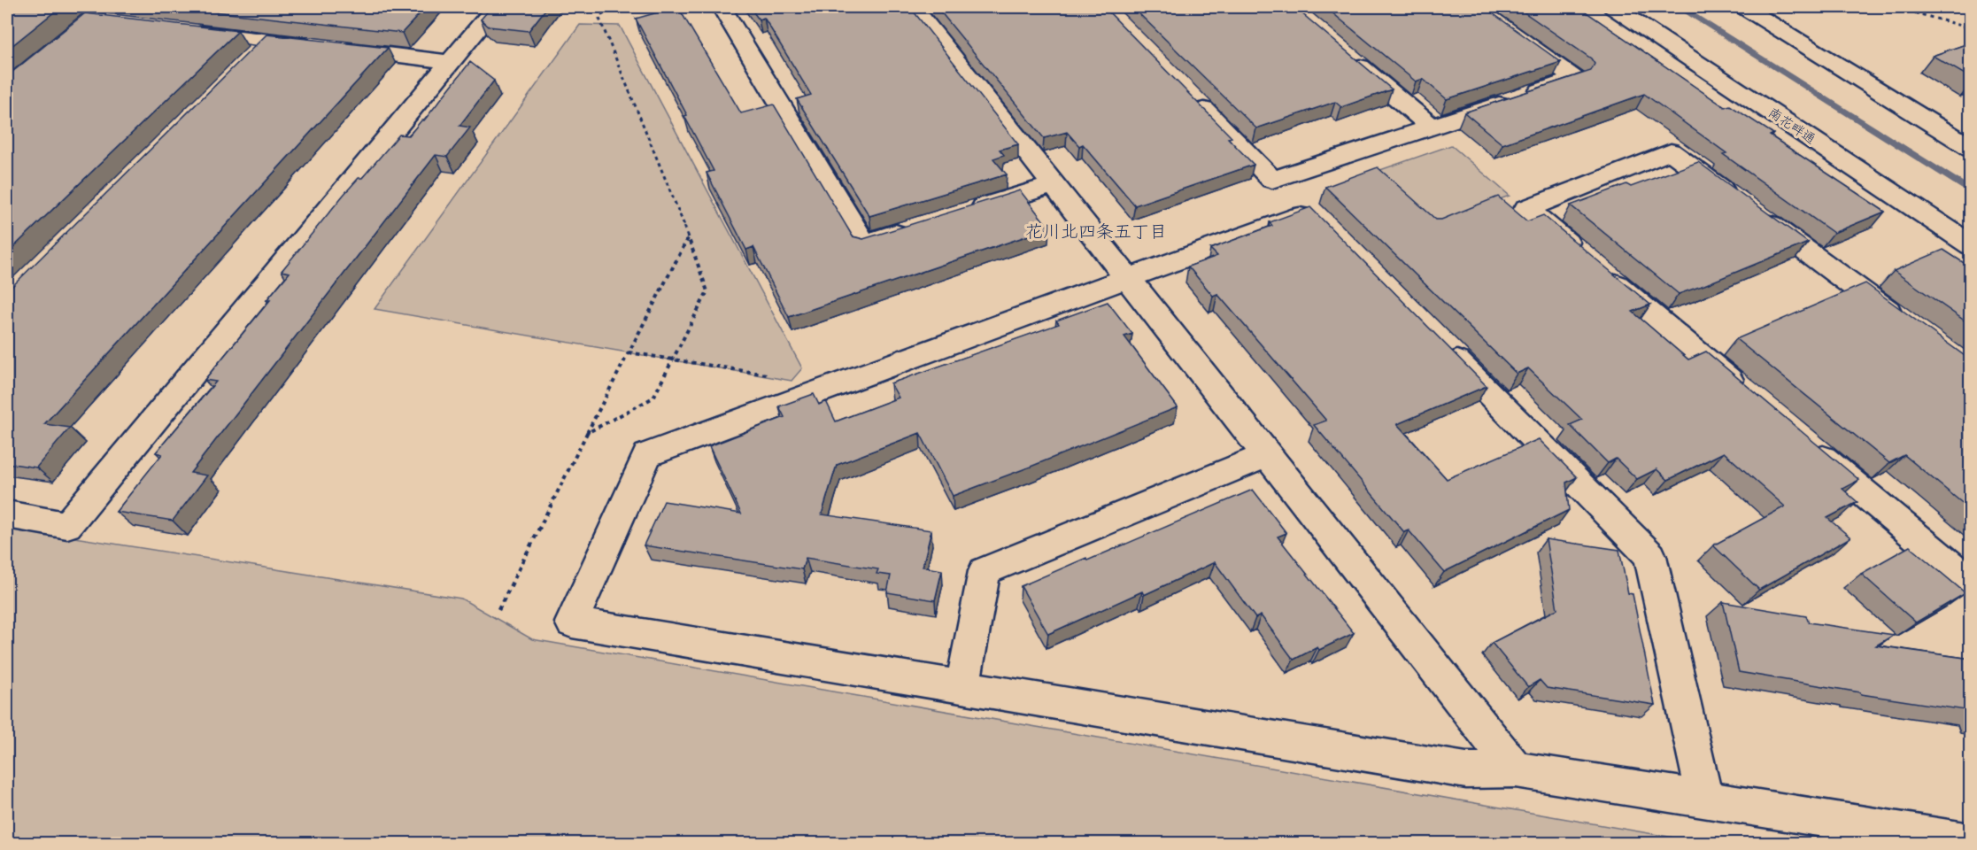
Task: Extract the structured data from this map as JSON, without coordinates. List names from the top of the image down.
{
  "streets": {
    "street": ["南花畔通"]
  },
  "districts": ["花川北四条五丁目"]
}
